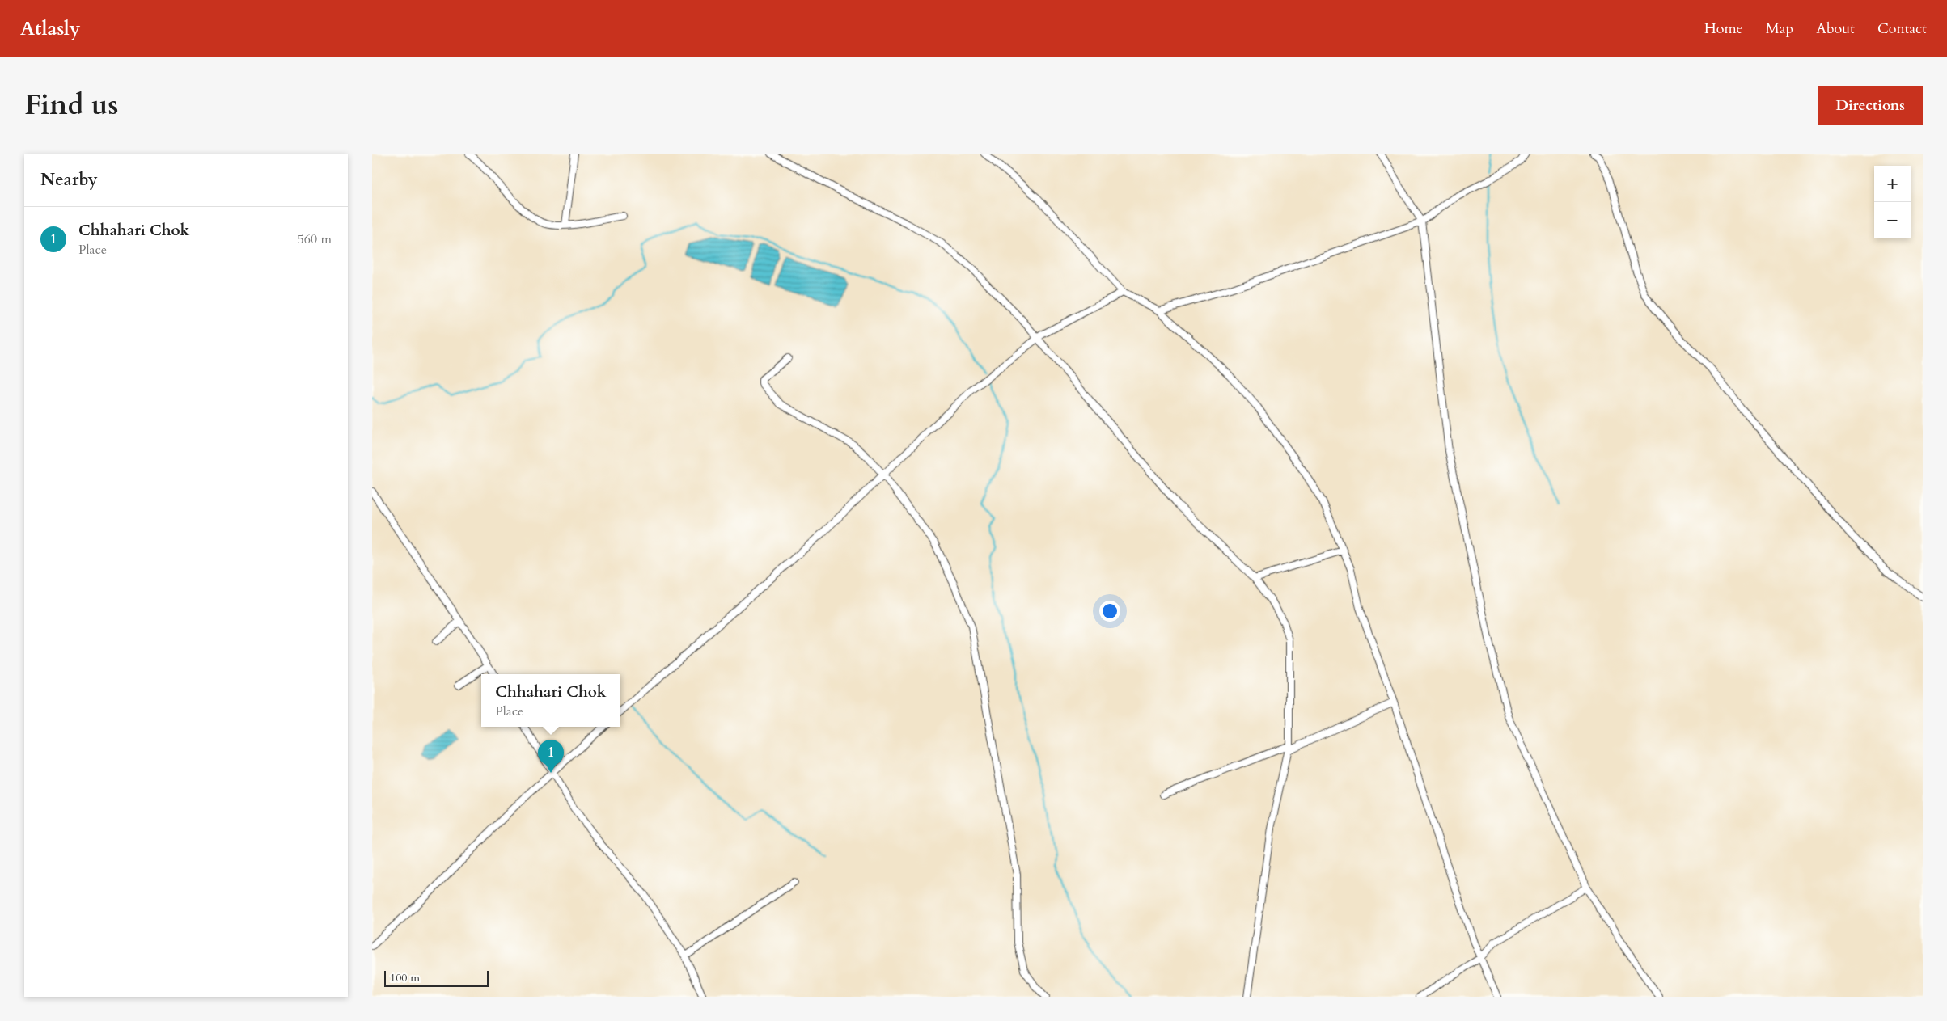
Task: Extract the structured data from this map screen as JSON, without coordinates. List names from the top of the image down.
{
  "scale_bar": "100 m",
  "page": {
    "header": "Atlasly",
    "nav": [
      "Home",
      "Map",
      "About",
      "Contact"
    ],
    "title": "Find us",
    "buttons": "Directions",
    "heading": "Nearby",
    "map_buttons": ["+", "−"],
    "list": [
      {
        "mark": "1",
        "name": "Chhahari Chok",
        "note": "Place",
        "value": "560 m"
      }
    ],
    "popup": ["Chhahari Chok", "Place"],
    "pins": "1",
    "scale": "100 m"
  }
}
